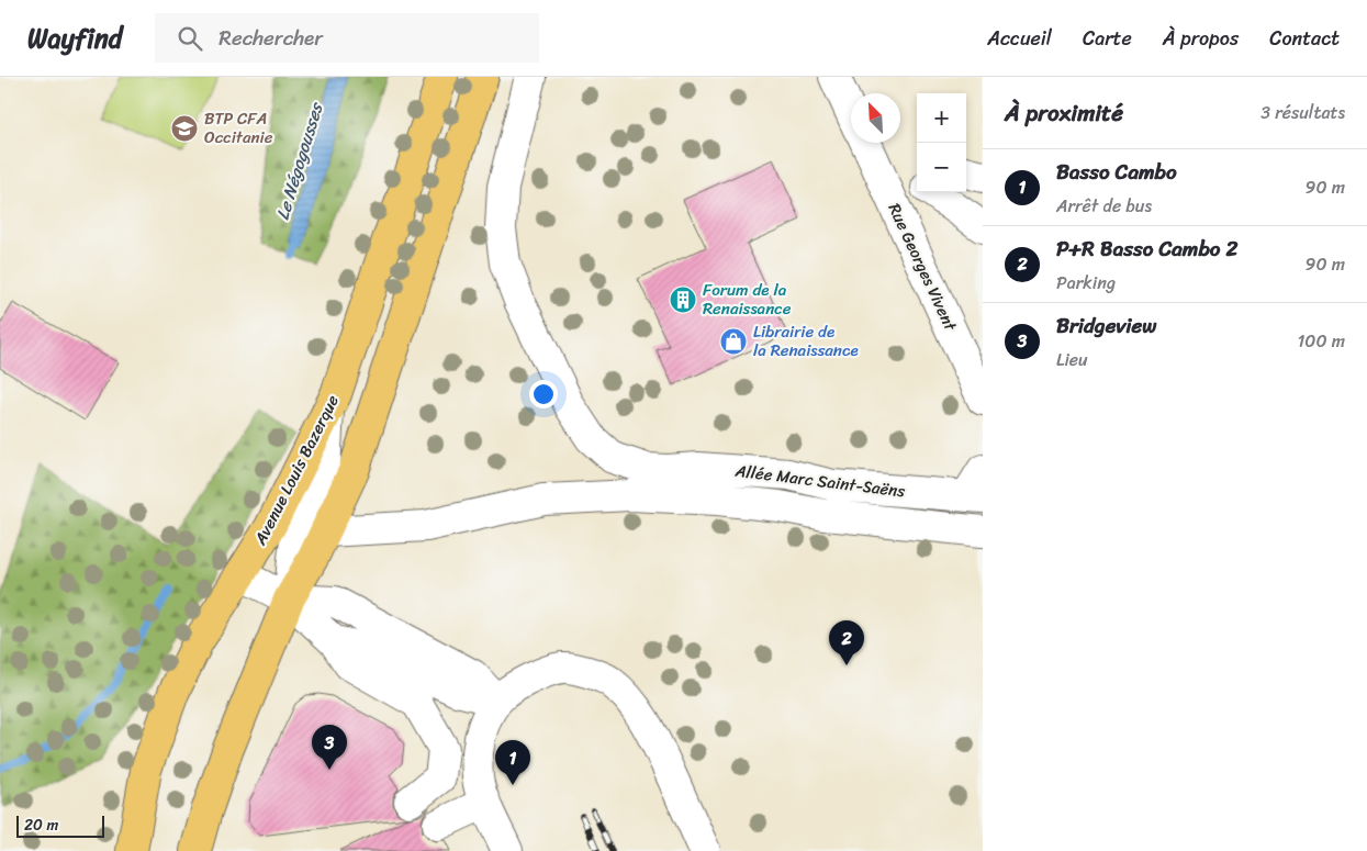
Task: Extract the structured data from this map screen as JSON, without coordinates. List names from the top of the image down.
{
  "streets": {
    "main road": ["Avenue Louis Bazerque"],
    "street": ["Rue Georges Vivent", "Allée Marc Saint-Saëns"]
  },
  "water": ["Le Négogousses"],
  "places": {
    "school or university": ["BTP CFA Occitanie"],
    "building": ["Forum de la Renaissance"],
    "shop": ["Librairie de la Renaissance"]
  },
  "scale_bar": "20 m",
  "north": "top left",
  "page": {
    "header": "Wayfind",
    "search": "Rechercher",
    "nav": [
      "Accueil",
      "Carte",
      "À propos",
      "Contact"
    ],
    "heading": ["À proximité", "3 résultats"],
    "map_buttons": ["+", "−"],
    "list": [
      {
        "mark": "1",
        "name": "Basso Cambo",
        "note": "Arrêt de bus",
        "value": "90 m"
      },
      {
        "mark": "2",
        "name": "P+R Basso Cambo 2",
        "note": "Parking",
        "value": "90 m"
      },
      {
        "mark": "3",
        "name": "Bridgeview",
        "note": "Lieu",
        "value": "100 m"
      }
    ],
    "pins": ["2", "3", "1"],
    "scale": "20 m"
  }
}
